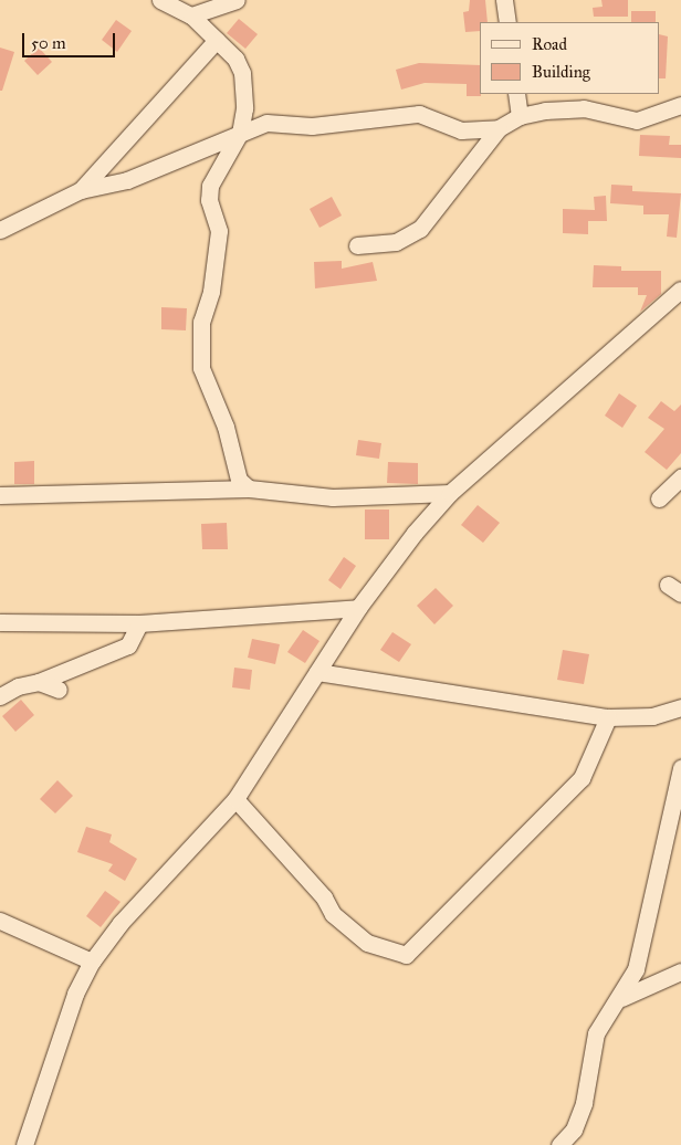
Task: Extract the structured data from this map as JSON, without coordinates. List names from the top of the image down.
{
  "legend": ["Road", "Building"],
  "scale_bar": "50 m"
}
